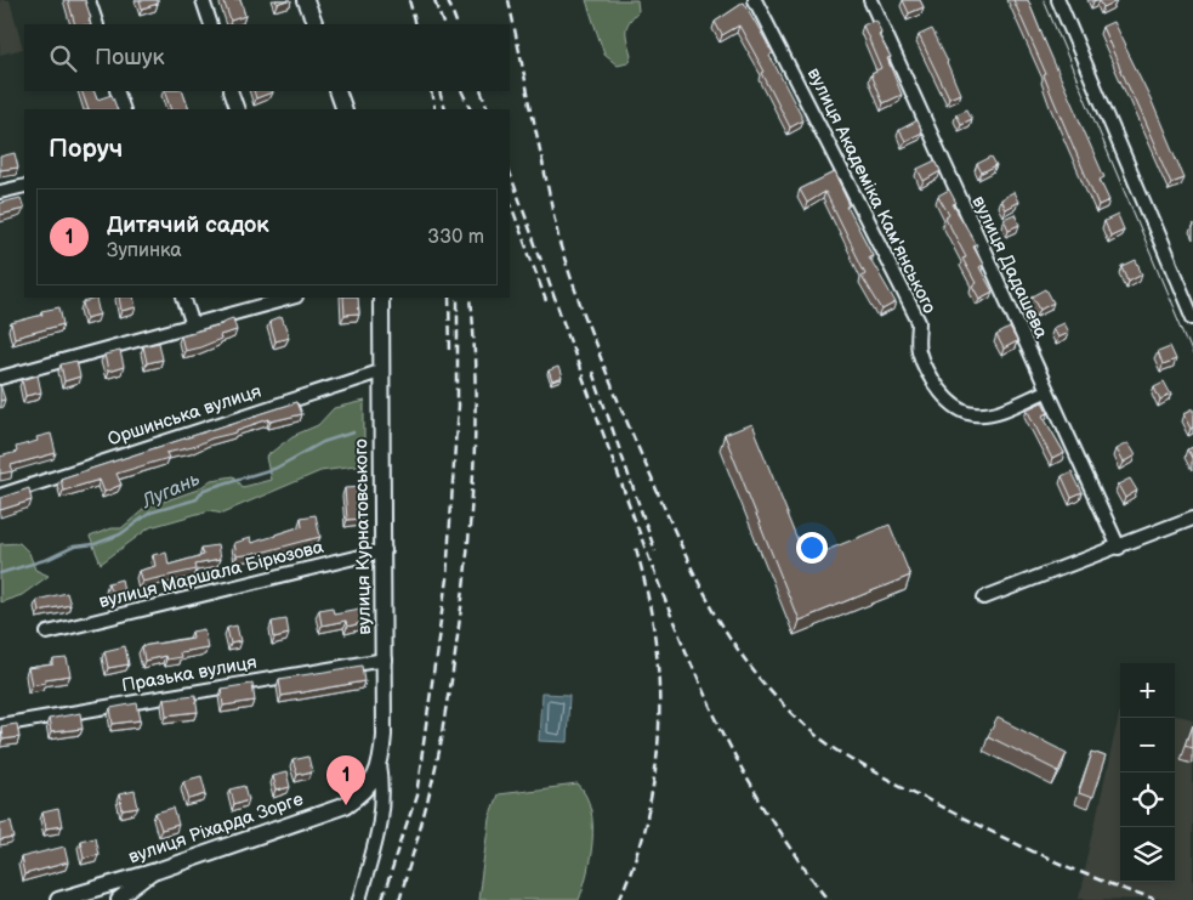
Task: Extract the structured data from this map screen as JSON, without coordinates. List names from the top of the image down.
{
  "streets": {
    "street": [
      "вулиця Академіка Кам'янського",
      "вулиця Дадашева",
      "Оршинська вулиця",
      "вулиця Курнатовського",
      "вулиця Маршала Бірюзова",
      "Празька вулиця",
      "вулиця Ріхарда Зорге"
    ]
  },
  "crossings": [
    ["вулиця Академіка Кам'янського", "вулиця Дадашева"],
    ["Оршинська вулиця", "вулиця Курнатовського"],
    ["вулиця Курнатовського", "вулиця Маршала Бірюзова"],
    ["вулиця Курнатовського", "Празька вулиця"],
    ["вулиця Курнатовського", "вулиця Ріхарда Зорге"]
  ],
  "water": ["Лугань"],
  "page": {
    "search": "Пошук",
    "heading": "Поруч",
    "list": [
      {
        "mark": "1",
        "name": "Дитячий садок",
        "note": "Зупинка",
        "value": "330 m"
      }
    ],
    "map_buttons": ["+", "−"],
    "pins": "1"
  }
}
